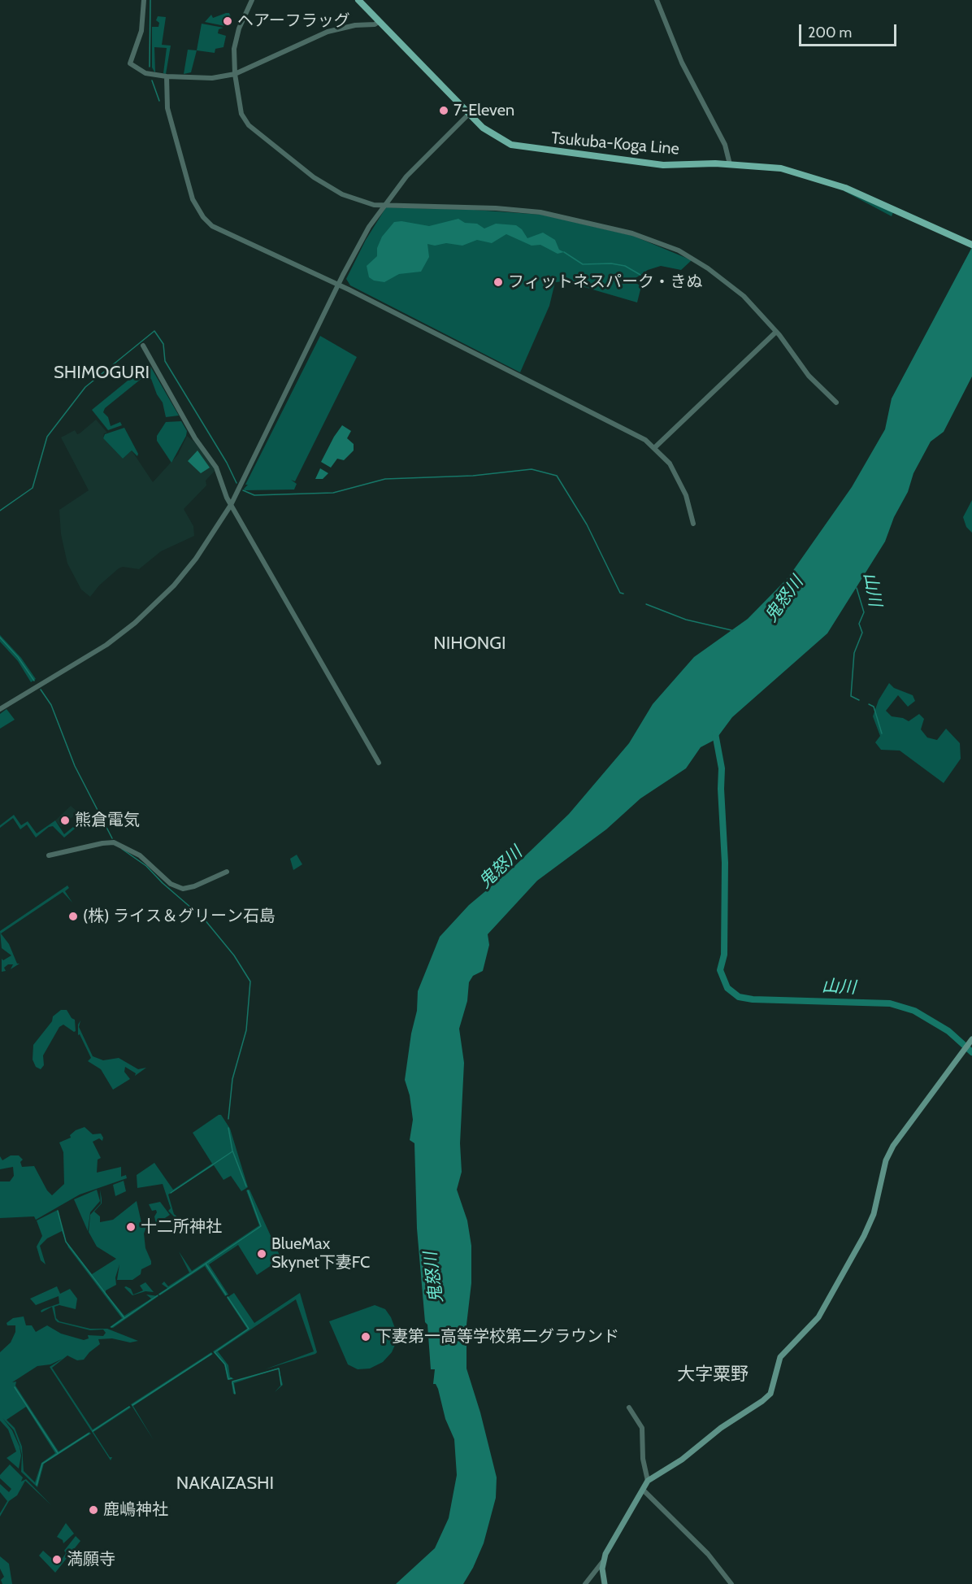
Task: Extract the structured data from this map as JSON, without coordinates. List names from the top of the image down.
{
  "streets": {
    "main road": ["Tsukuba-Koga Line"]
  },
  "districts": [
    "SHIMOGURI",
    "NIHONGI",
    "大字粟野",
    "NAKAIZASHI"
  ],
  "water": ["山川", "鬼怒川"],
  "places": [
    "ヘアーフラッグ",
    "7-Eleven",
    "フィットネスパーク・きぬ",
    "熊倉電気",
    "(株) ライス＆グリーン石島",
    "十二所神社",
    "BlueMax Skynet下妻FC",
    "下妻第一高等学校第二グラウンド",
    "鹿嶋神社",
    "満願寺"
  ],
  "scale_bar": "200 m"
}
